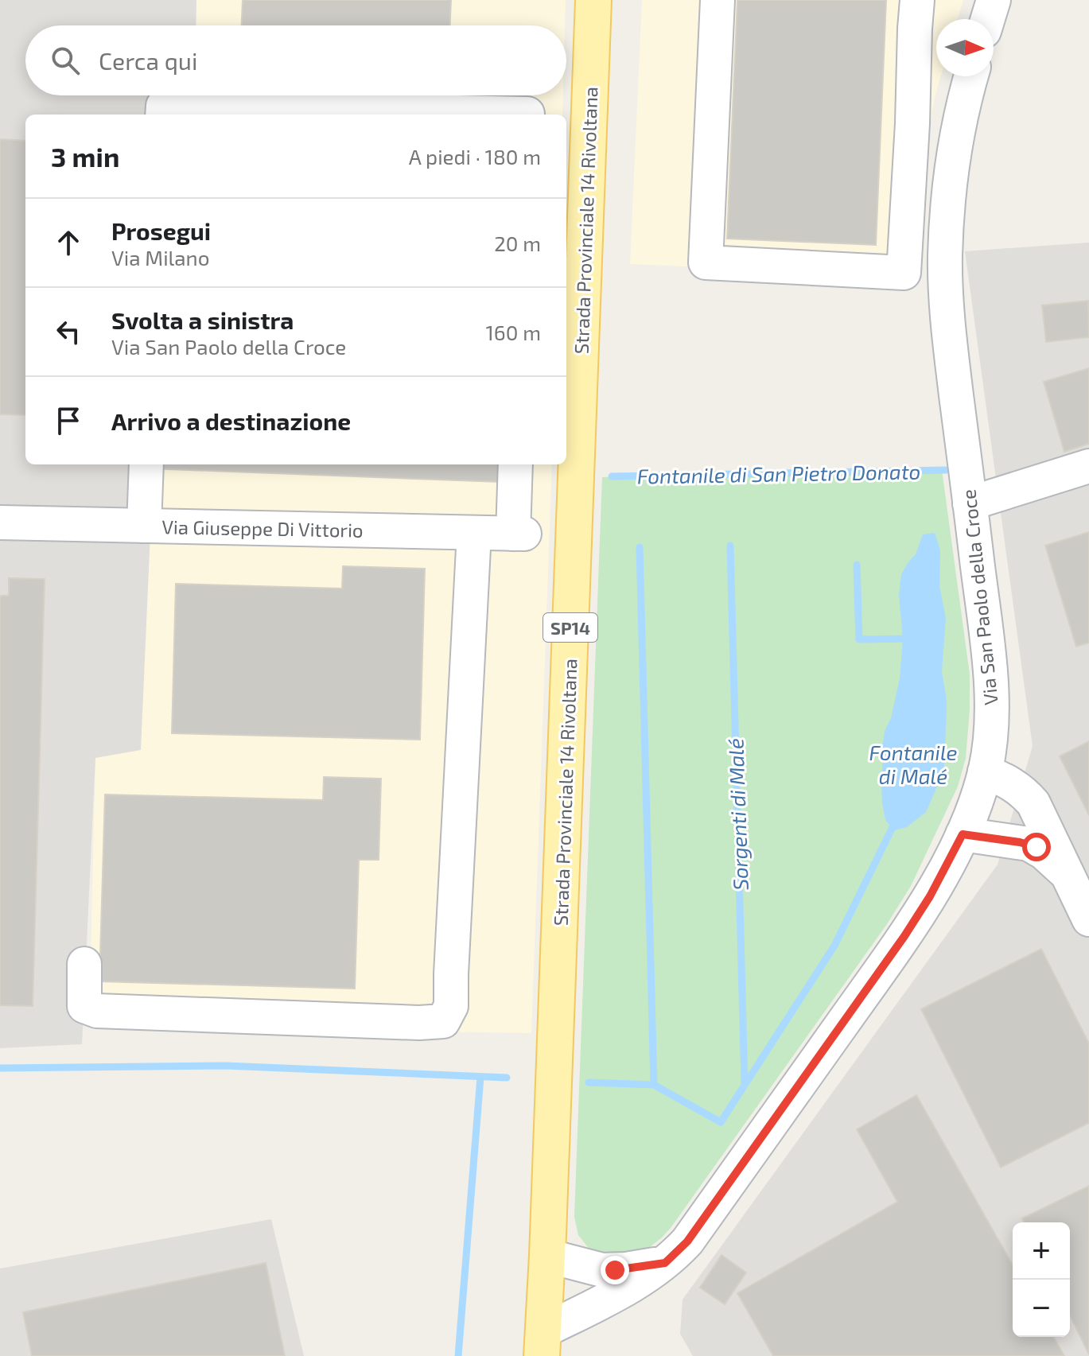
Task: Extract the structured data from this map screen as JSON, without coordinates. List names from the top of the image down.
{
  "streets": {
    "main road": ["Strada Provinciale 14 Rivoltana", "SP14"],
    "street": ["Via Giuseppe Di Vittorio", "Via San Paolo della Croce"]
  },
  "crossings": [
    ["Strada Provinciale 14 Rivoltana", "Via San Paolo della Croce"]
  ],
  "water": ["Fontanile di San Pietro Donato", "Fontanile di Malé", "Sorgenti di Malé"],
  "north": "right",
  "page": {
    "search": "Cerca qui",
    "heading": ["3 min", "A piedi · 180 m"],
    "list": [
      ["Prosegui", "Via Milano", "20 m"],
      ["Svolta a sinistra", "Via San Paolo della Croce", "160 m"],
      "Arrivo a destinazione"
    ],
    "map_buttons": ["+", "−"]
  }
}
